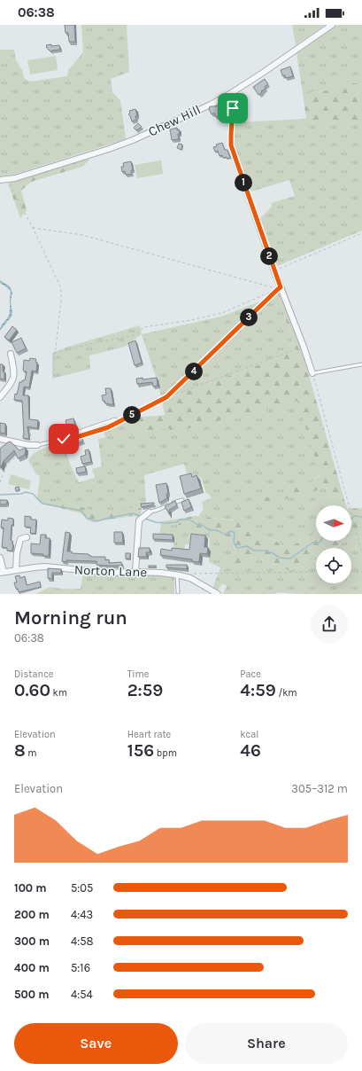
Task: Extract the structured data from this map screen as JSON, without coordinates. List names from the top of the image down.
{
  "streets": {
    "street": ["Chew Hill", "Norton Lane"]
  },
  "north": "right",
  "page": {
    "status": "06:38",
    "pins": [
      "1",
      "2",
      "3",
      "4",
      "5"
    ],
    "heading": ["Morning run", "06:38"],
    "stats": [
      ["Distance", "0.60 km"],
      ["Time", "2:59"],
      ["Pace", "4:59 /km"],
      ["Elevation", "8 m"],
      ["Heart rate", "156 bpm"],
      ["kcal", "46"]
    ],
    "chart": ["Elevation", "305–312 m"],
    "list": [
      {
        "name": "100 m",
        "note": "5:05"
      },
      {
        "name": "200 m",
        "note": "4:43"
      },
      {
        "name": "300 m",
        "note": "4:58"
      },
      {
        "name": "400 m",
        "note": "5:16"
      },
      {
        "name": "500 m",
        "note": "4:54"
      }
    ],
    "buttons": ["Save", "Share"]
  }
}
